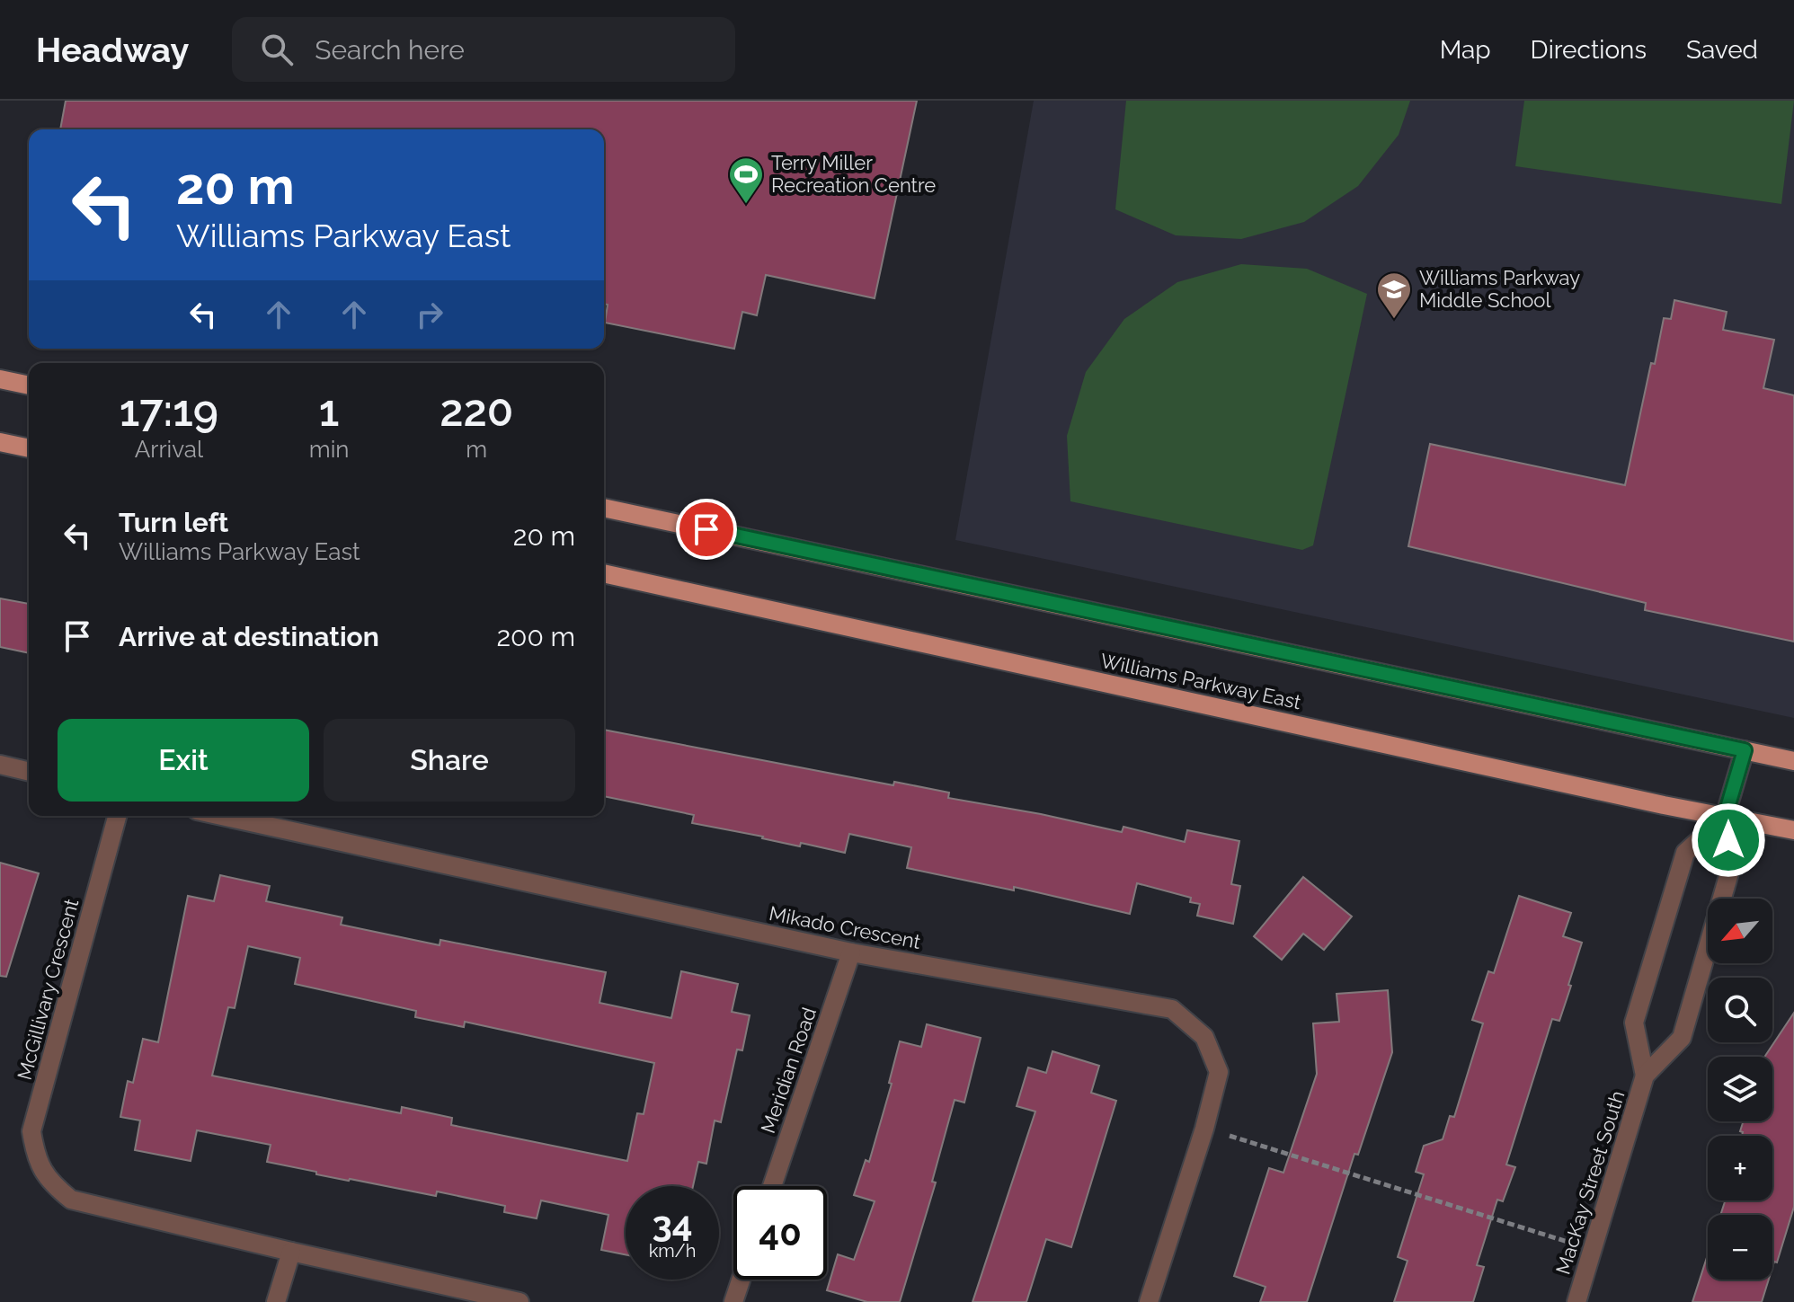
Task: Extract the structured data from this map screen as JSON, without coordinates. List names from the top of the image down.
{
  "streets": {
    "main road": ["Williams Parkway East"],
    "street": [
      "Mikado Crescent",
      "McGillivary Crescent",
      "Meridian Road",
      "MacKay Street South"
    ]
  },
  "crossings": [
    ["Williams Parkway East", "MacKay Street South"],
    ["Mikado Crescent", "Meridian Road"]
  ],
  "places": {
    "sports": ["Terry Miller Recreation Centre"],
    "school or university": ["Williams Parkway Middle School"]
  },
  "north": "bottom left",
  "page": {
    "header": "Headway",
    "search": "Search here",
    "nav": ["Map", "Directions", "Saved"],
    "turn": ["20 m", "Williams Parkway East"],
    "eta": [
      "17:19",
      "Arrival",
      "1",
      "min",
      "220",
      "m"
    ],
    "list": [
      {
        "name": "Turn left",
        "note": "Williams Parkway East",
        "value": "20 m"
      },
      {
        "name": "Arrive at destination",
        "value": "200 m"
      }
    ],
    "buttons": ["Exit", "Share"],
    "map_buttons": ["+", "−"],
    "speed": "34 km/h",
    "limit": "40"
  }
}
